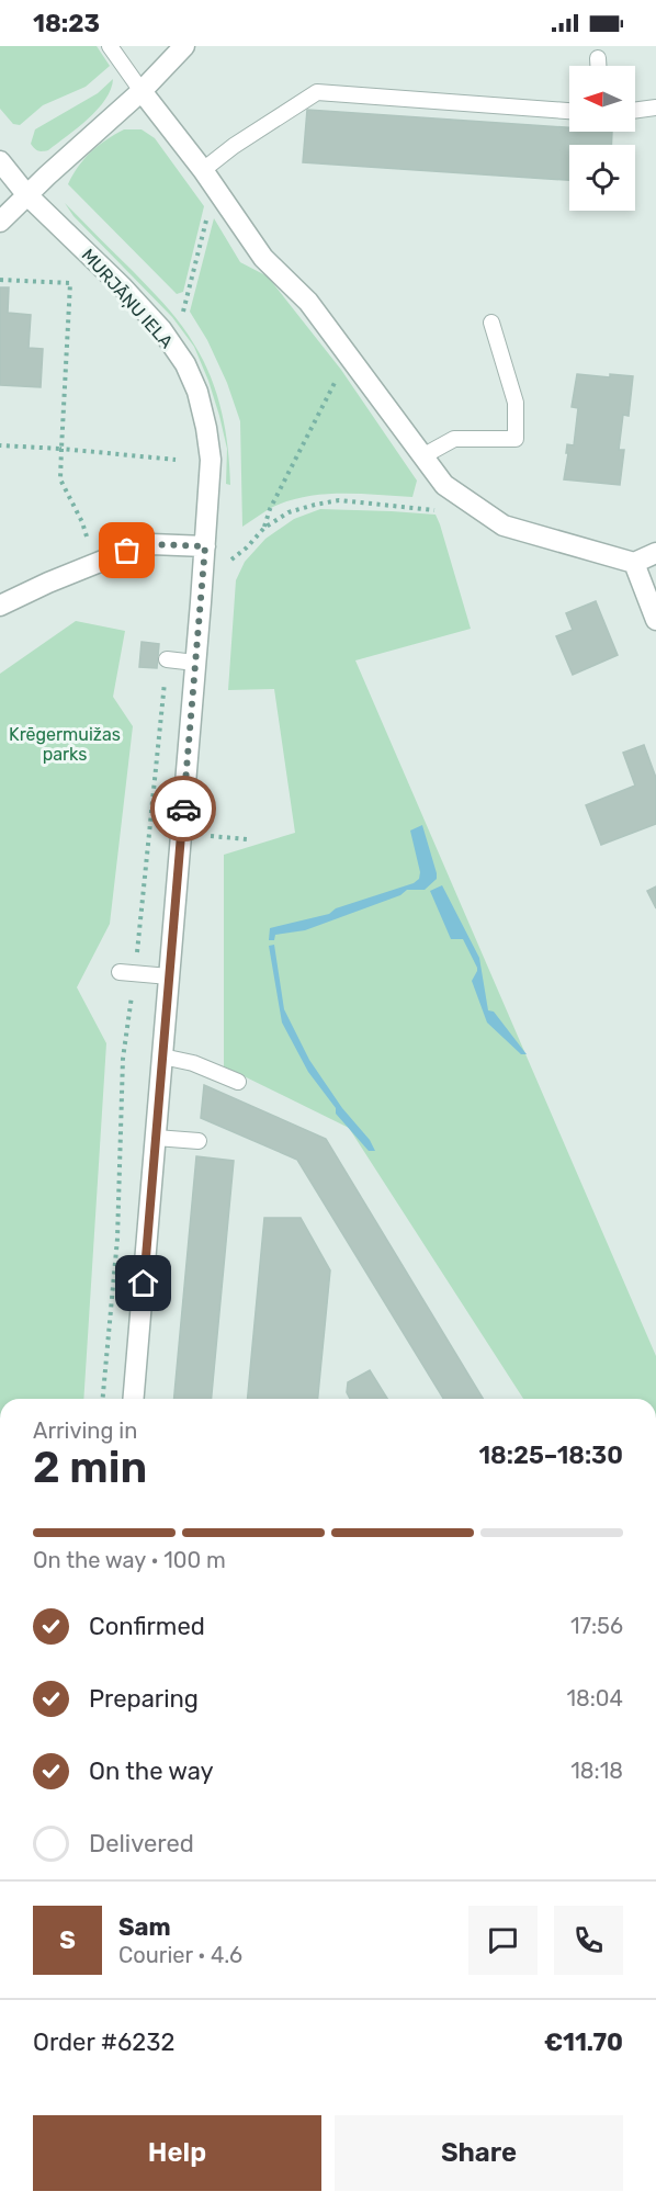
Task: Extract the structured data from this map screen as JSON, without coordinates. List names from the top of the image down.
{
  "streets": {
    "street": ["MURJĀŅU IELA"]
  },
  "parks": ["Krēgermuižas parks"],
  "north": "left",
  "page": {
    "status": "18:23",
    "heading": ["2 min", "Arriving in", "18:25–18:30"],
    "panel": [
      "Sam",
      "Courier · 4.6",
      "Order #6232",
      "€11.70"
    ],
    "bar": "On the way · 100 m",
    "list": [
      ["Confirmed", "17:56"],
      ["Preparing", "18:04"],
      ["On the way", "18:18"],
      "Delivered"
    ],
    "round": "S",
    "buttons": ["Help", "Share"]
  }
}
